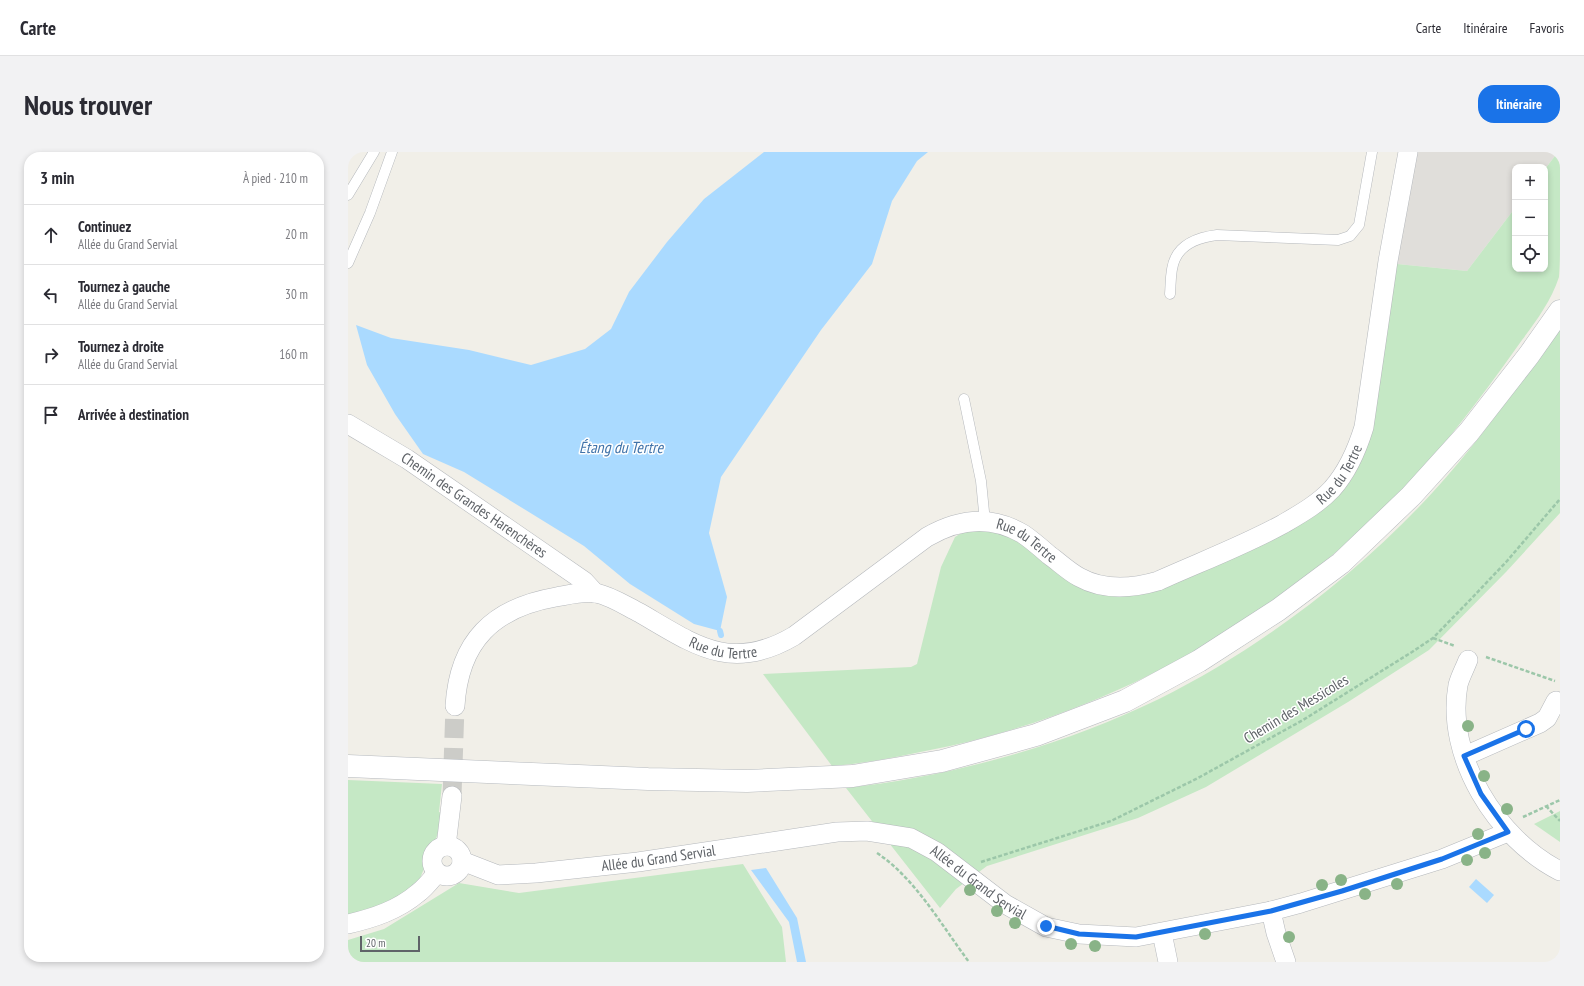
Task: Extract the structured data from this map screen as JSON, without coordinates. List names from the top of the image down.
{
  "streets": {
    "street": ["Rue du Tertre", "Chemin des Grandes Harenchères", "Allée du Grand Servial"],
    "path": ["Chemin des Messicoles"]
  },
  "crossings": [
    ["Rue du Tertre", "Chemin des Grandes Harenchères"]
  ],
  "water": ["Étang du Tertre"],
  "scale_bar": "20 m",
  "page": {
    "header": "Carte",
    "nav": ["Carte", "Itinéraire", "Favoris"],
    "buttons": "Itinéraire",
    "title": "Nous trouver",
    "heading": ["3 min", "À pied · 210 m"],
    "map_buttons": ["+", "−"],
    "list": [
      ["Continuez", "Allée du Grand Servial", "20 m"],
      ["Tournez à gauche", "Allée du Grand Servial", "30 m"],
      ["Tournez à droite", "Allée du Grand Servial", "160 m"],
      "Arrivée à destination"
    ],
    "scale": "20 m"
  }
}
